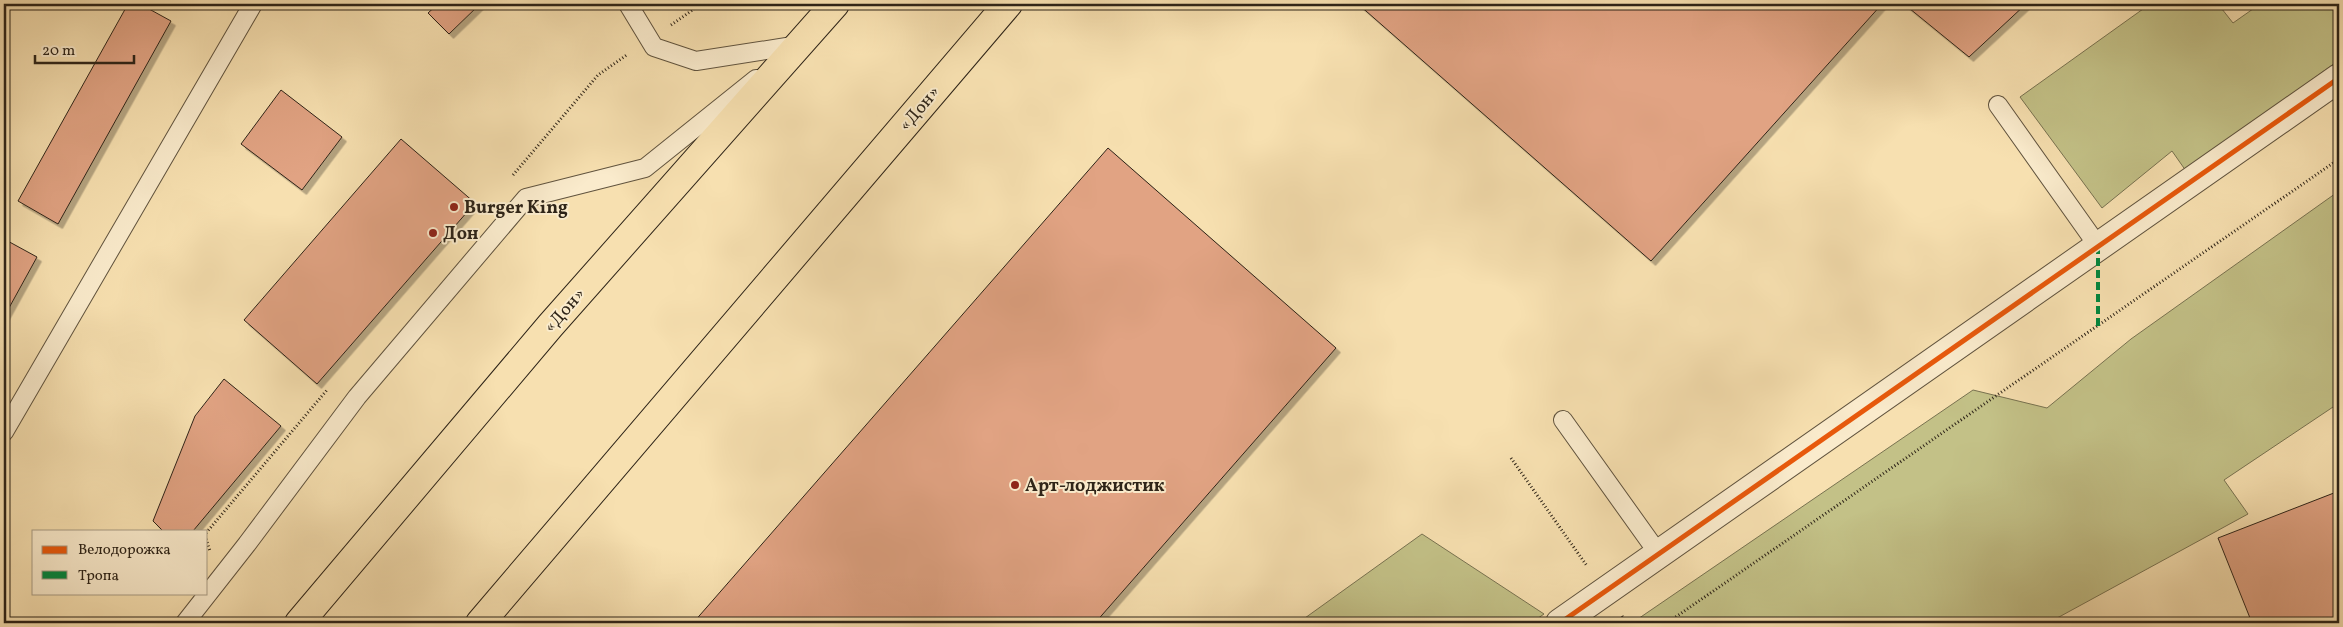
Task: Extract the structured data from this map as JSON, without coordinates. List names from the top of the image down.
{
  "streets": {
    "highway": ["«Дон»"]
  },
  "places": ["Burger King", "Дон", "Арт-лоджистик"],
  "legend": ["Велодорожка", "Тропа"],
  "scale_bar": "20 m"
}
